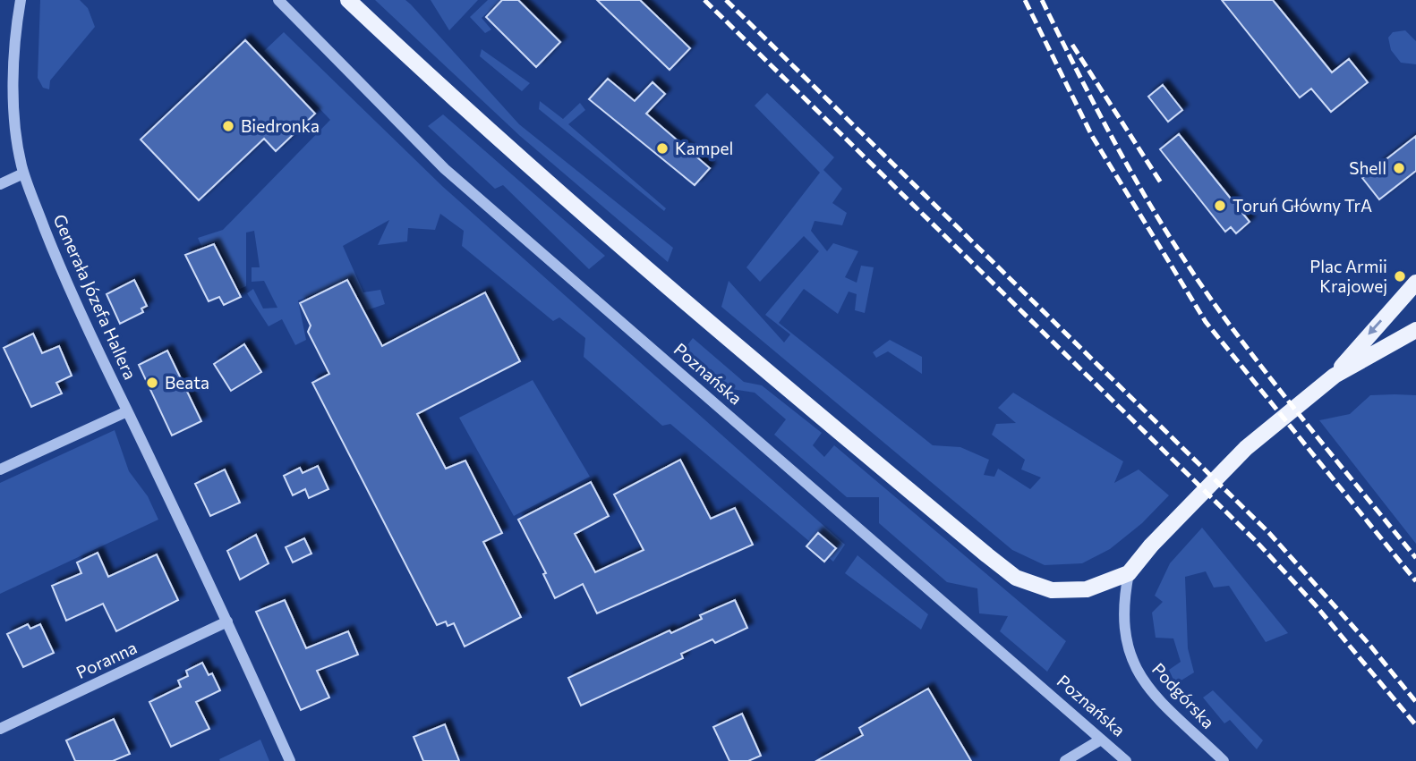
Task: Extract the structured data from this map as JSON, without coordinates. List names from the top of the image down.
{
  "streets": {
    "street": [
      "Generała Józefa Hallera",
      "Poznańska",
      "Poranna",
      "Podgórska"
    ]
  },
  "crossings": [
    ["Generała Józefa Hallera", "Poranna"]
  ],
  "places": [
    "Biedronka",
    "Kampel",
    "Shell",
    "Toruń Główny TrA",
    "Plac Armii Krajowej",
    "Beata"
  ]
}
